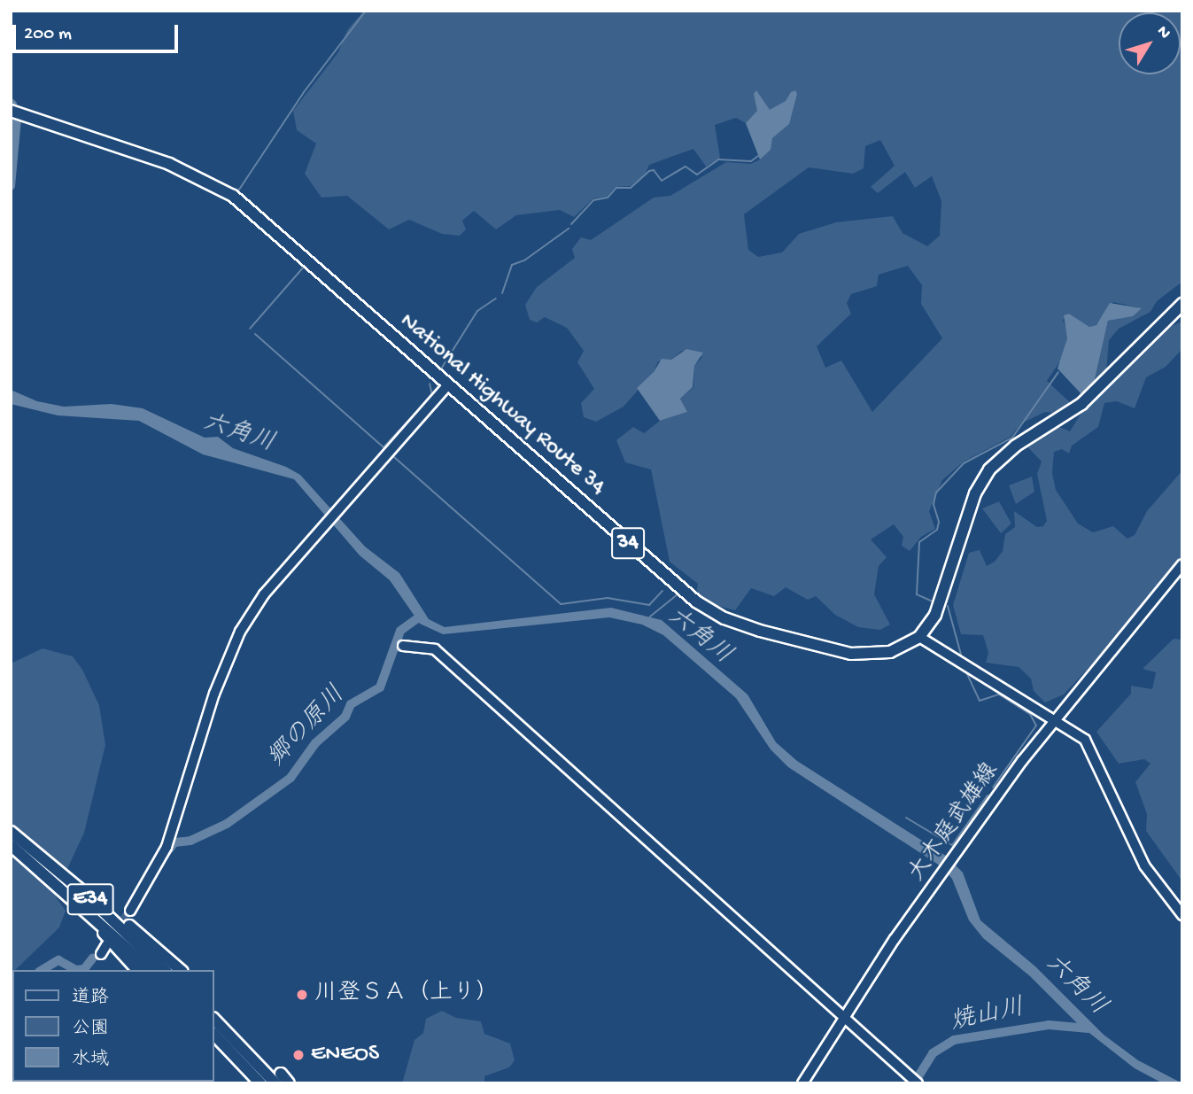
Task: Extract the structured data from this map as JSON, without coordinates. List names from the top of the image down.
{
  "streets": {
    "highway": ["National Highway Route 34", "34", "E34"],
    "street": ["大木庭武雄線"]
  },
  "water": ["六角川", "郷の原川", "焼山川"],
  "places": ["川登ＳＡ（上り）", "ENEOS"],
  "legend": ["道路", "公園", "水域"],
  "scale_bar": "200 m",
  "north": "top right"
}
